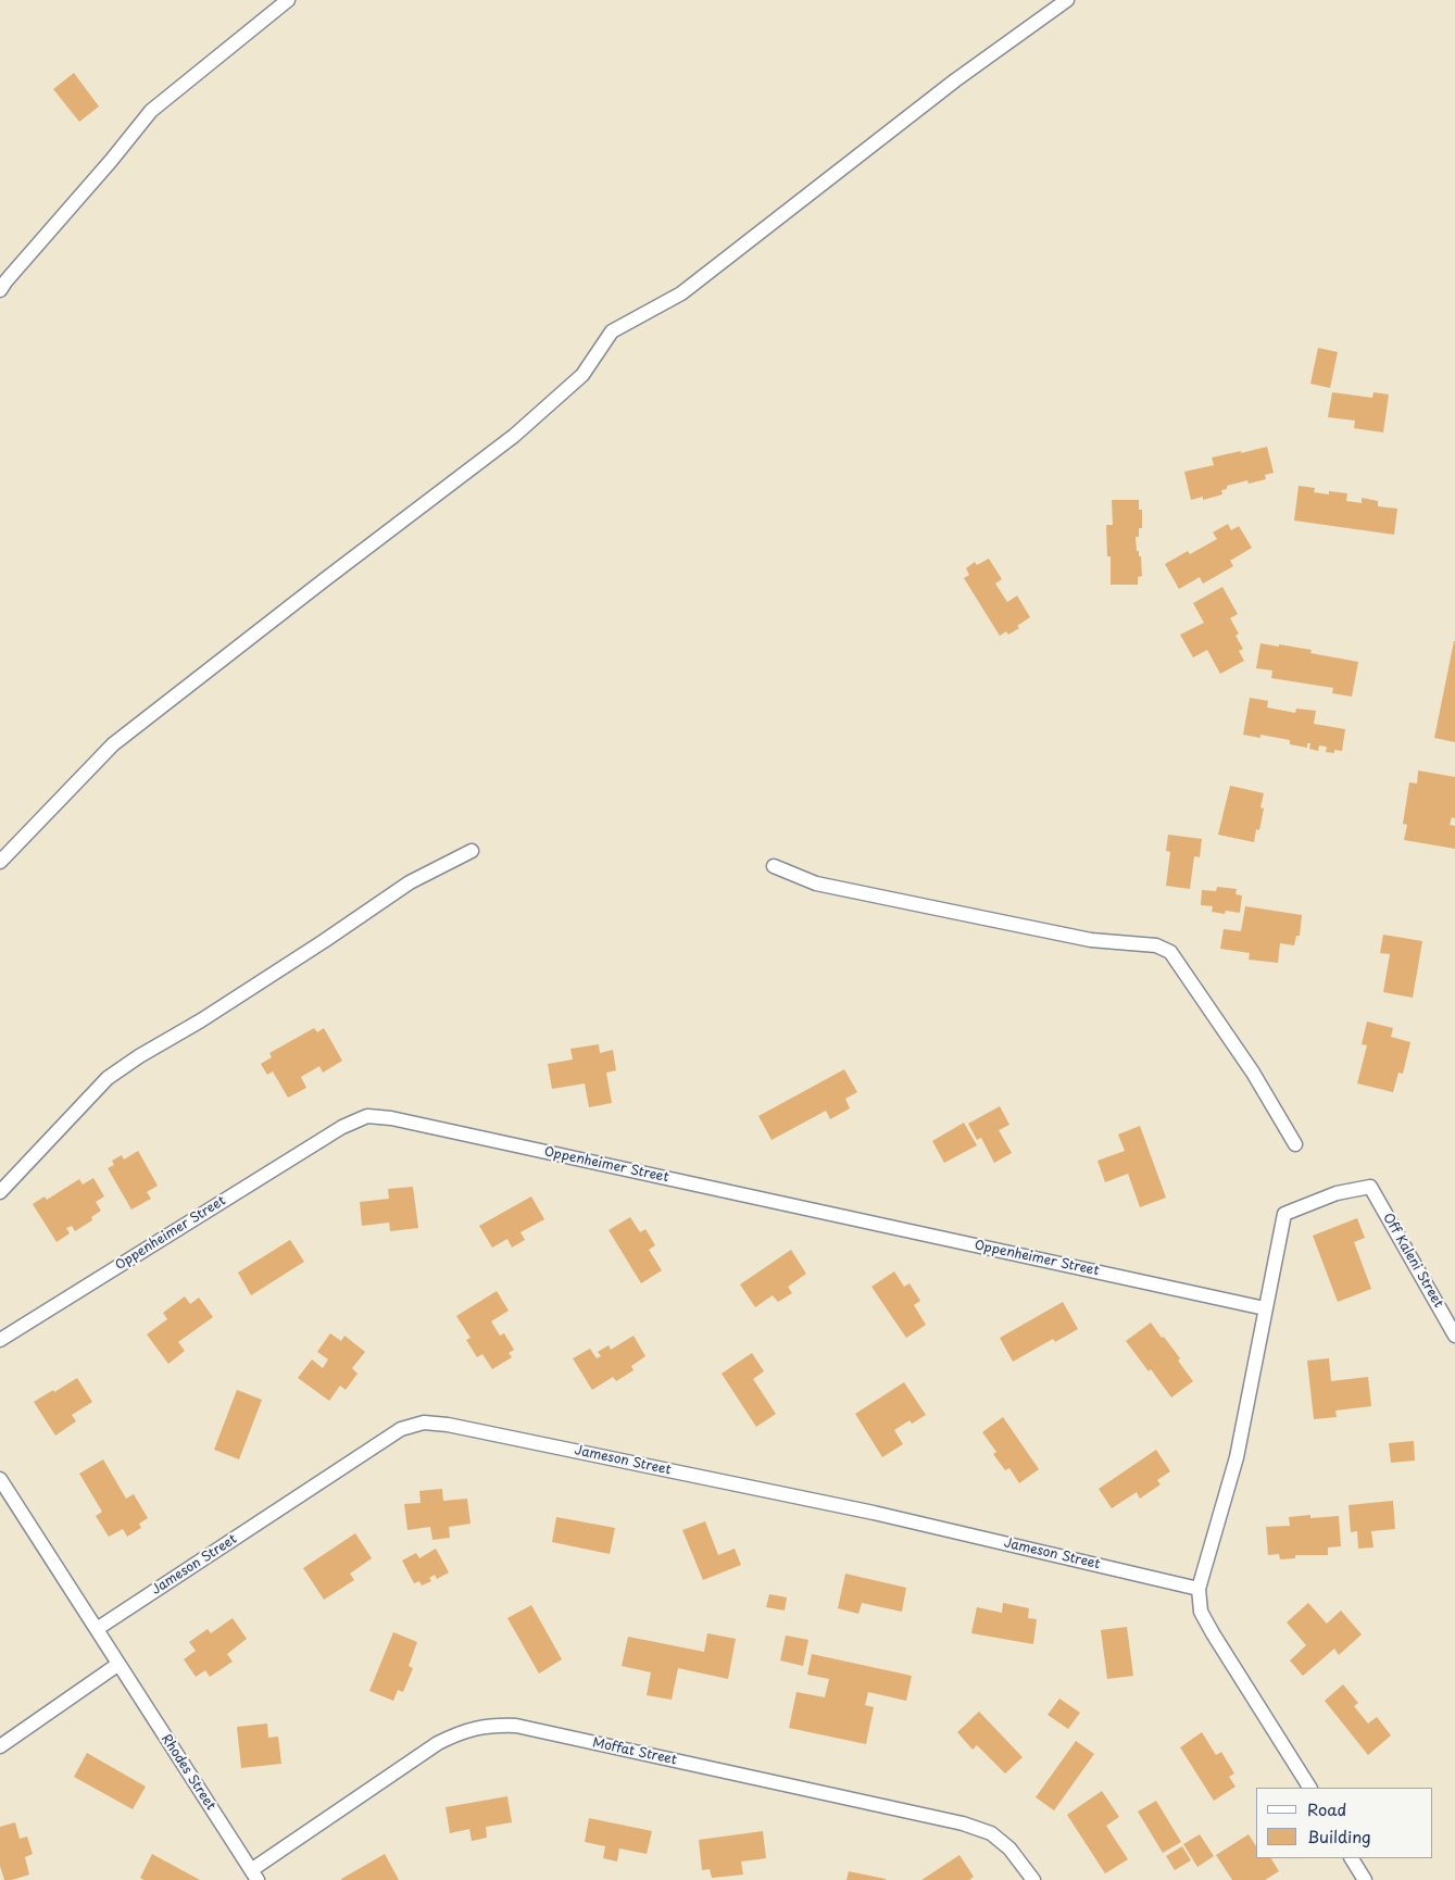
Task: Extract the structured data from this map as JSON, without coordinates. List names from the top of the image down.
{
  "streets": {
    "street": [
      "Oppenheimer Street",
      "Off Kaleni Street",
      "Jameson Street",
      "Moffat Street",
      "Rhodes Street"
    ]
  },
  "crossings": [
    ["Oppenheimer Street", "Off Kaleni Street"],
    ["Jameson Street", "Rhodes Street"],
    ["Moffat Street", "Rhodes Street"]
  ],
  "legend": ["Road", "Building"]
}
